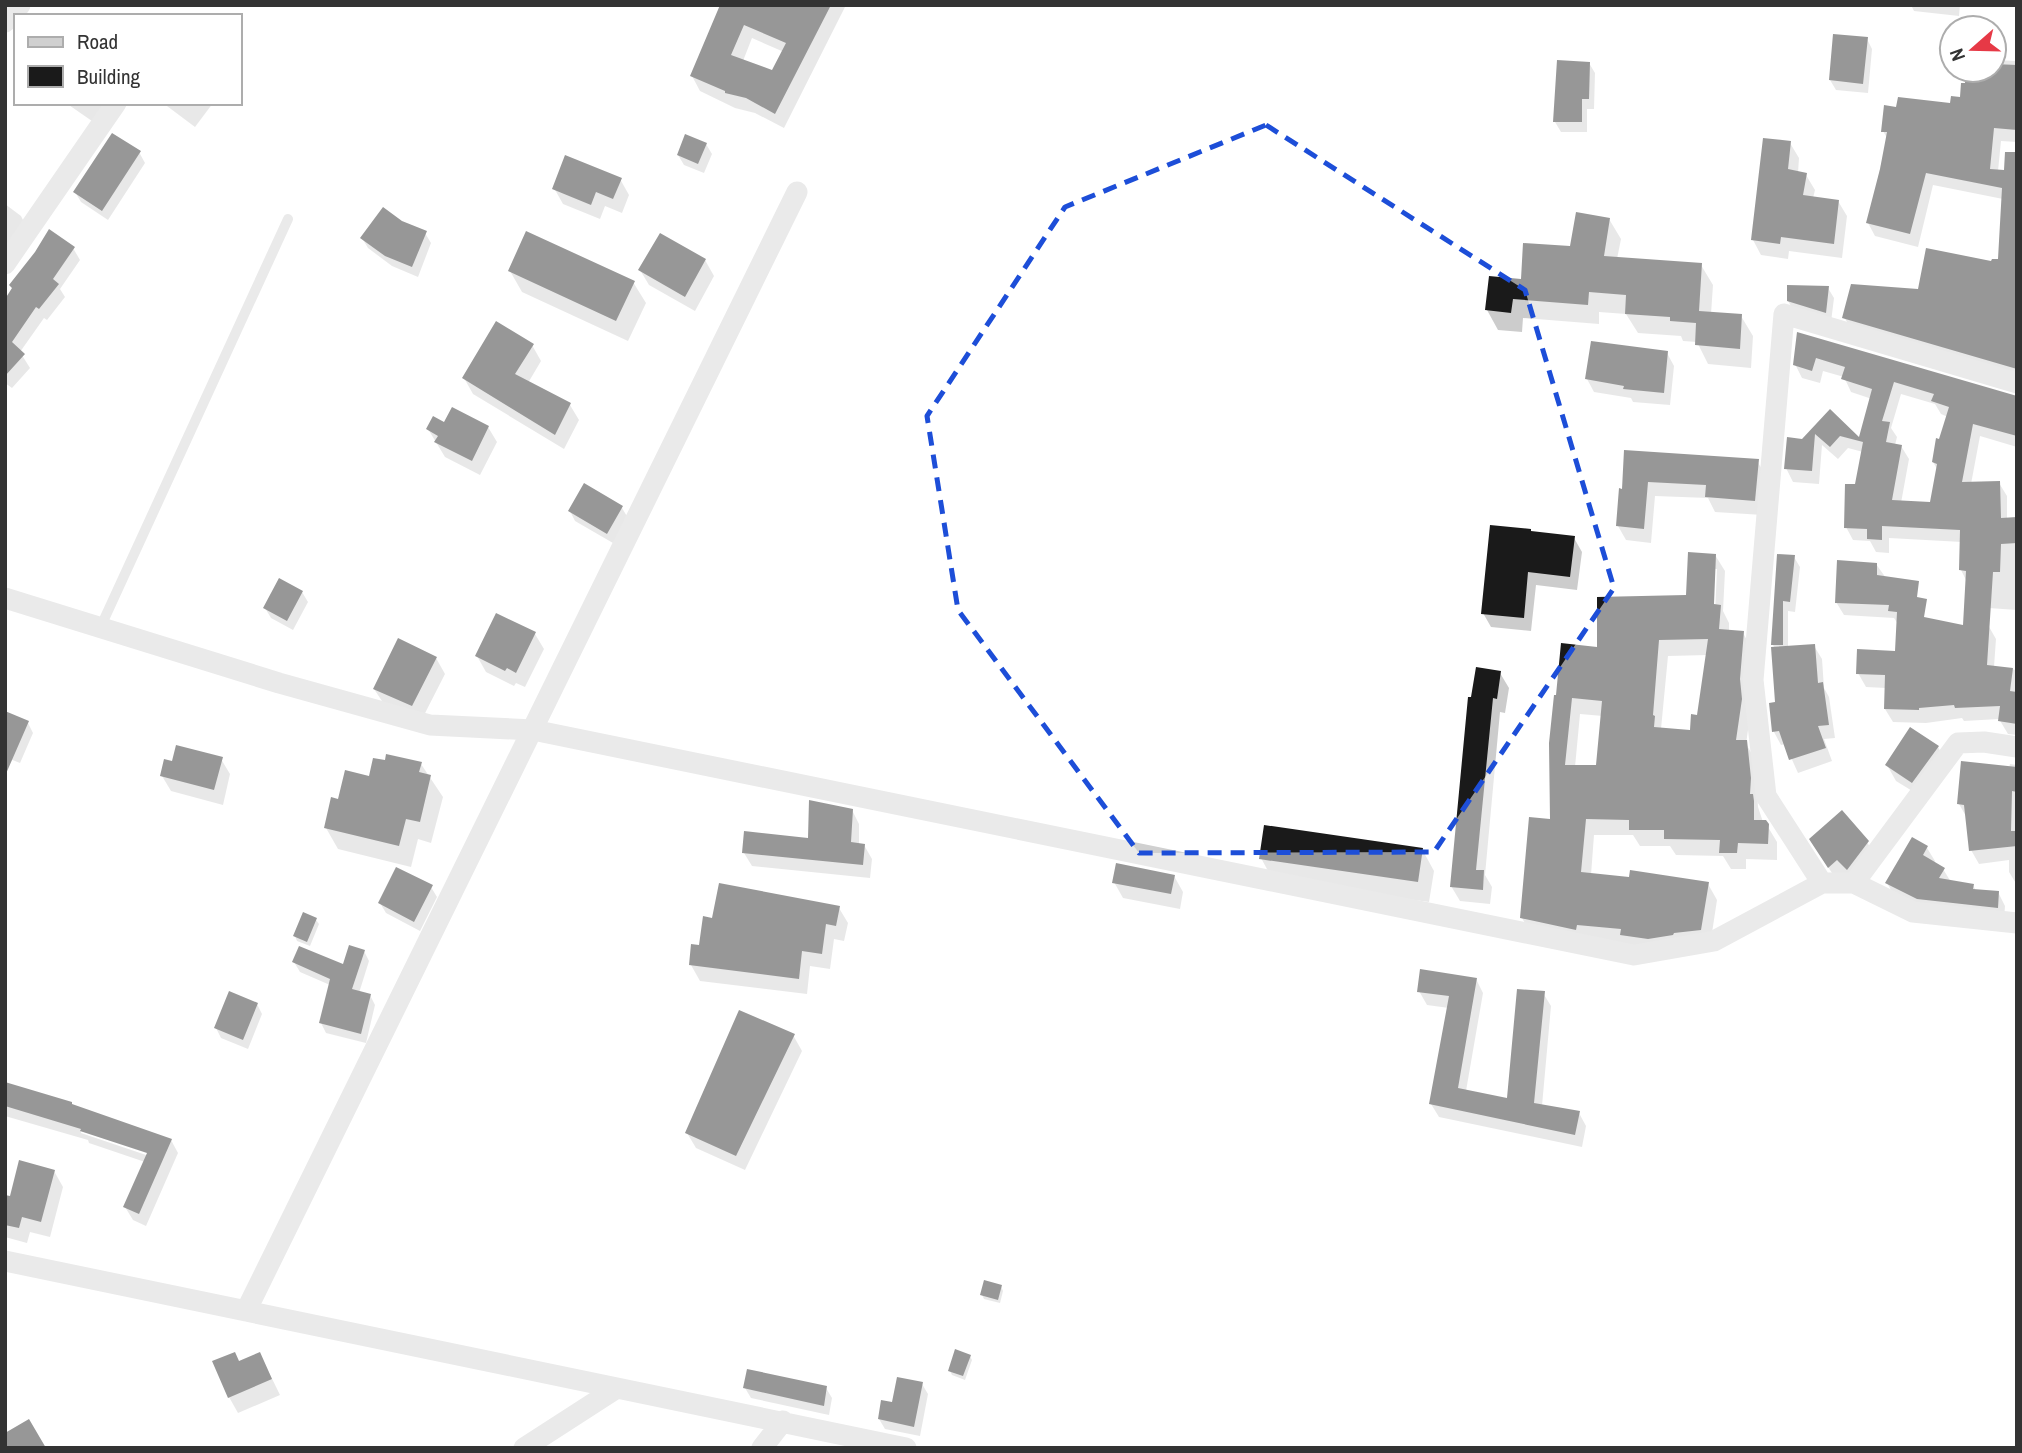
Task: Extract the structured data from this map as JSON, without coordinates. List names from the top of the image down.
{
  "legend": ["Road", "Building"],
  "north": "left"
}
